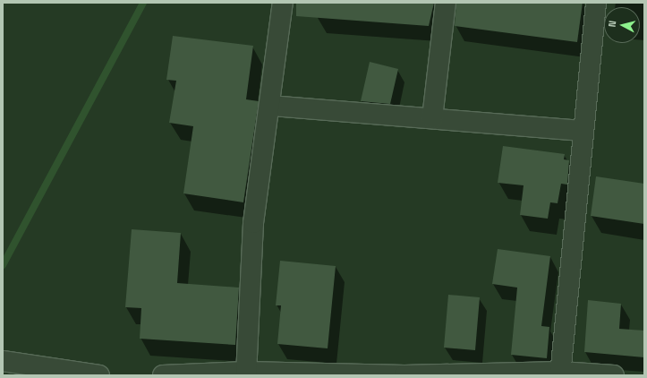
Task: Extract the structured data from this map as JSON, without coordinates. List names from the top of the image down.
{
  "north": "left"
}
